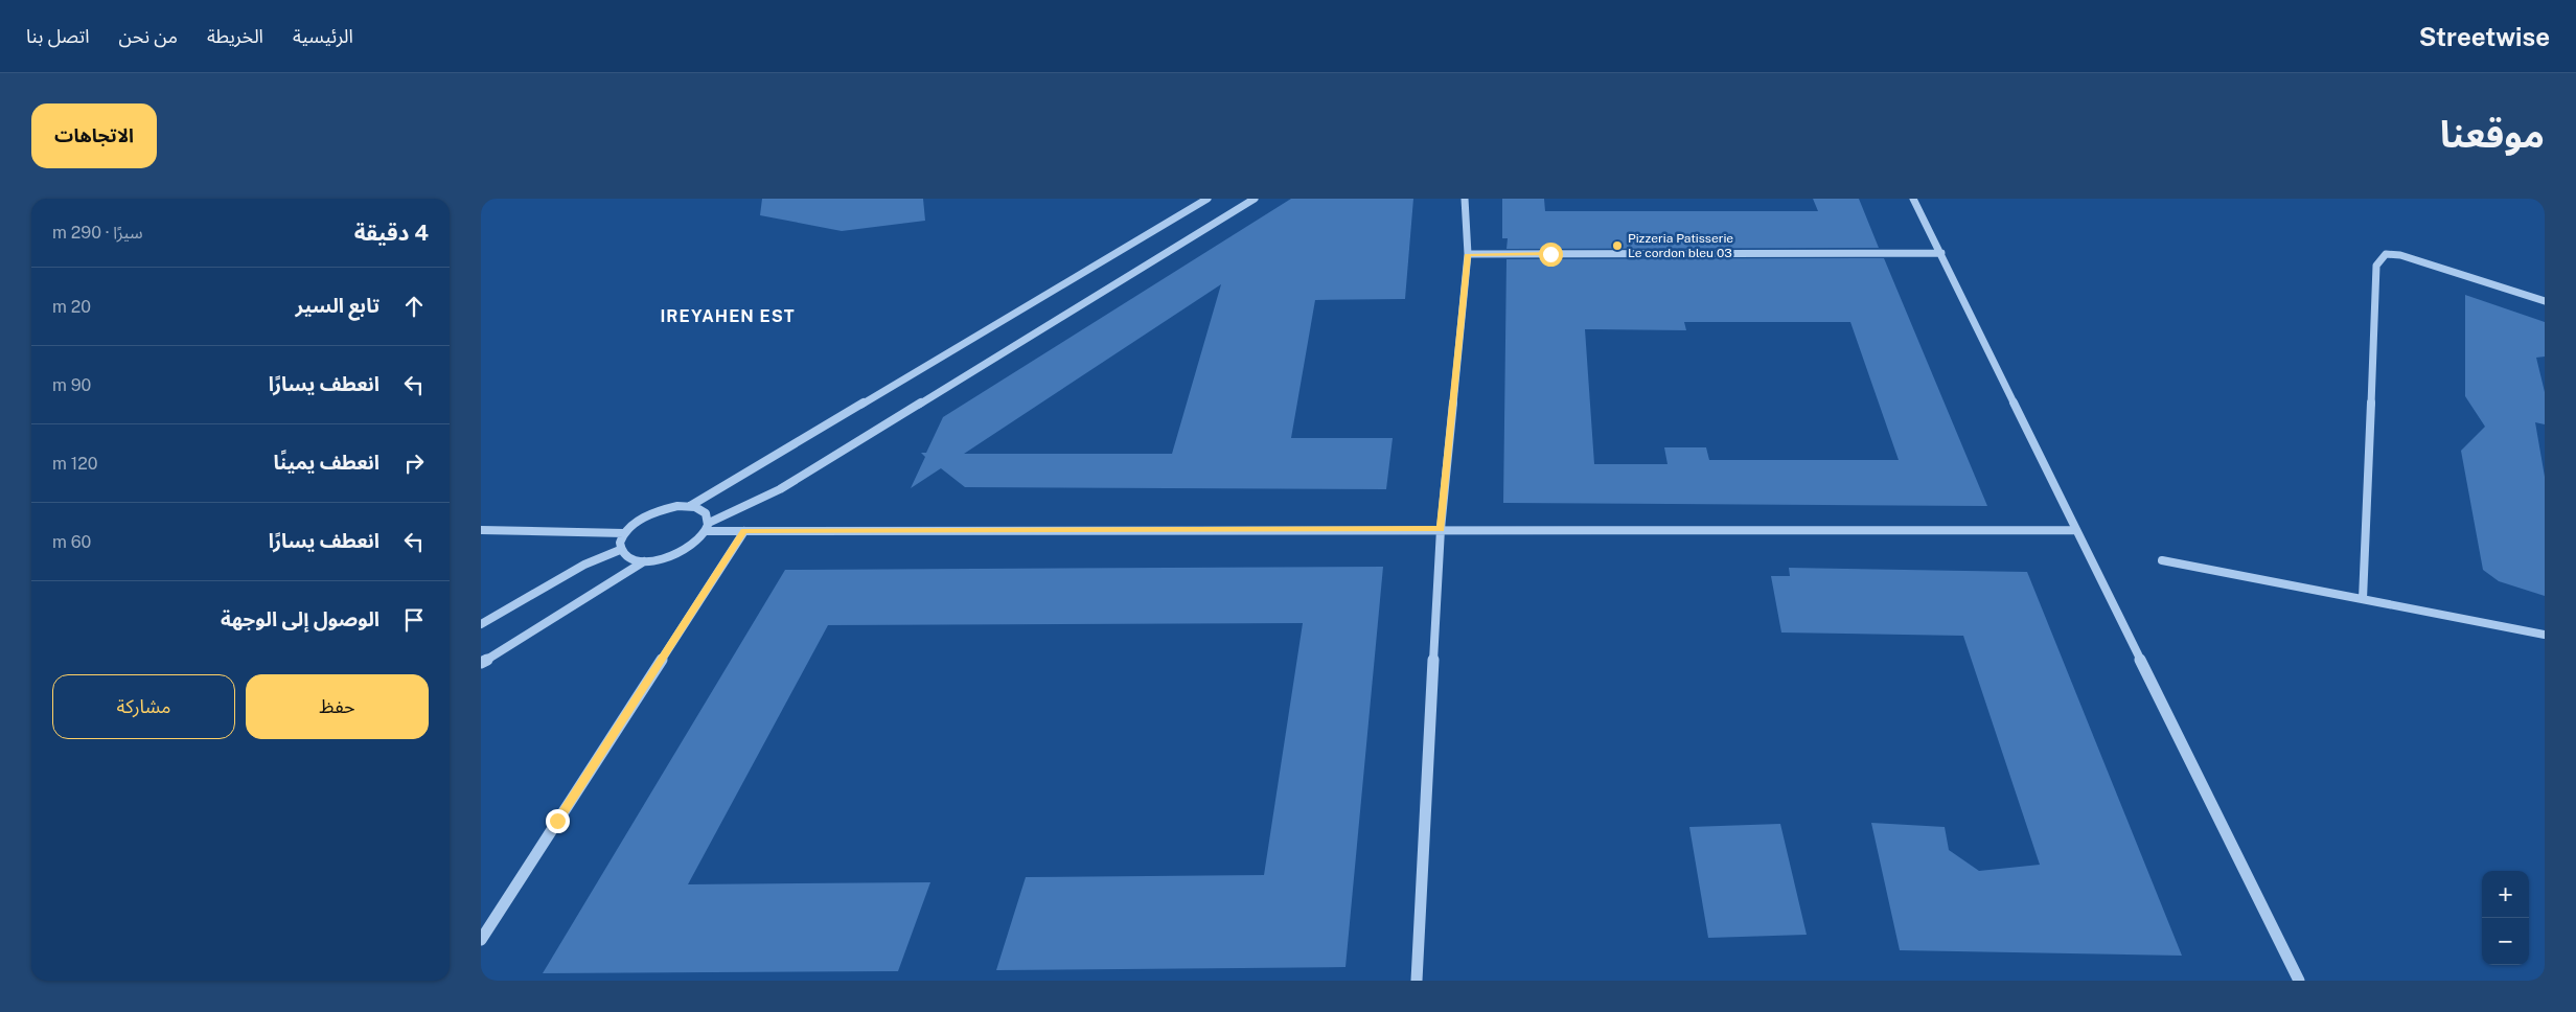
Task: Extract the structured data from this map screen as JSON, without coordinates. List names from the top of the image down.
{
  "districts": ["IREYAHEN EST"],
  "places": ["Pizzeria Patisserie Le cordon bleu 03"],
  "page": {
    "header": "Streetwise",
    "nav": [
      "الرئيسية",
      "الخريطة",
      "من نحن",
      "اتصل بنا"
    ],
    "title": "موقعنا",
    "buttons": [
      "الاتجاهات",
      ["حفظ", "مشاركة"]
    ],
    "heading": ["4 دقيقة", "سيرًا · 290 m"],
    "list": [
      ["تابع السير", "20 m"],
      ["انعطف يسارًا", "90 m"],
      ["انعطف يمينًا", "120 m"],
      ["انعطف يسارًا", "60 m"],
      "الوصول إلى الوجهة"
    ],
    "map_buttons": ["+", "−"]
  }
}
